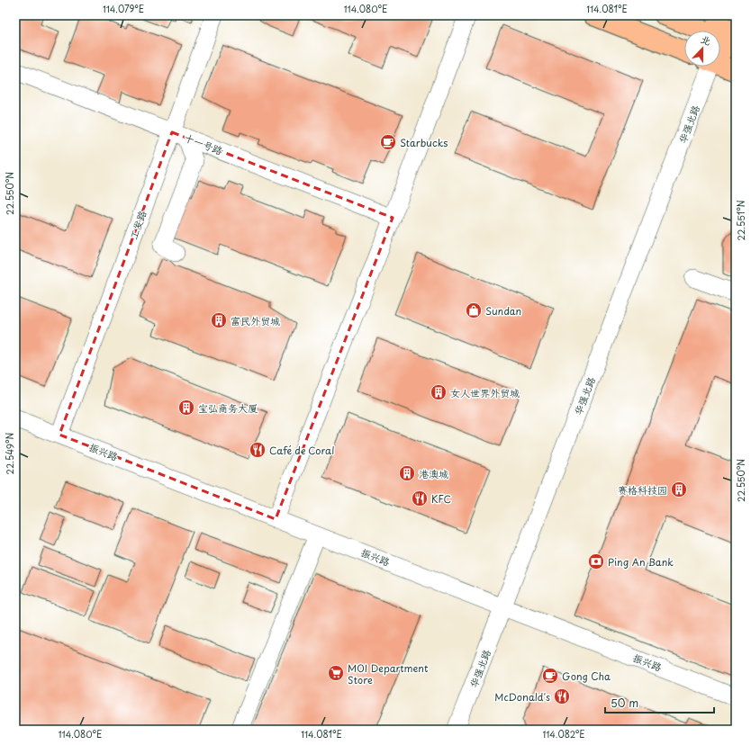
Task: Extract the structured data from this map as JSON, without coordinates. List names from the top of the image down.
{
  "streets": {
    "street": [
      "华强北路",
      "十一号路",
      "工发路",
      "振兴路"
    ]
  },
  "crossings": [
    ["华强北路", "振兴路"],
    ["十一号路", "工发路"],
    ["工发路", "振兴路"]
  ],
  "places": {
    "cafe": ["Starbucks", "Gong Cha"],
    "shop": ["Sundan"],
    "building": [
      "富民外贸城",
      "女人世界外贸城",
      "宝弘商务大厦",
      "港澳城",
      "赛格科技园"
    ],
    "restaurant": ["Café de Coral", "KFC", "McDonald's"],
    "bank": ["Ping An Bank"],
    "supermarket": ["MOI Department Store"]
  },
  "scale_bar": "50 m",
  "north": "top",
  "coordinates": [
    "114.079°E",
    "114.080°E",
    "114.081°E",
    "22.550°N",
    "22.551°N",
    "22.549°N",
    "114.082°E"
  ]
}
